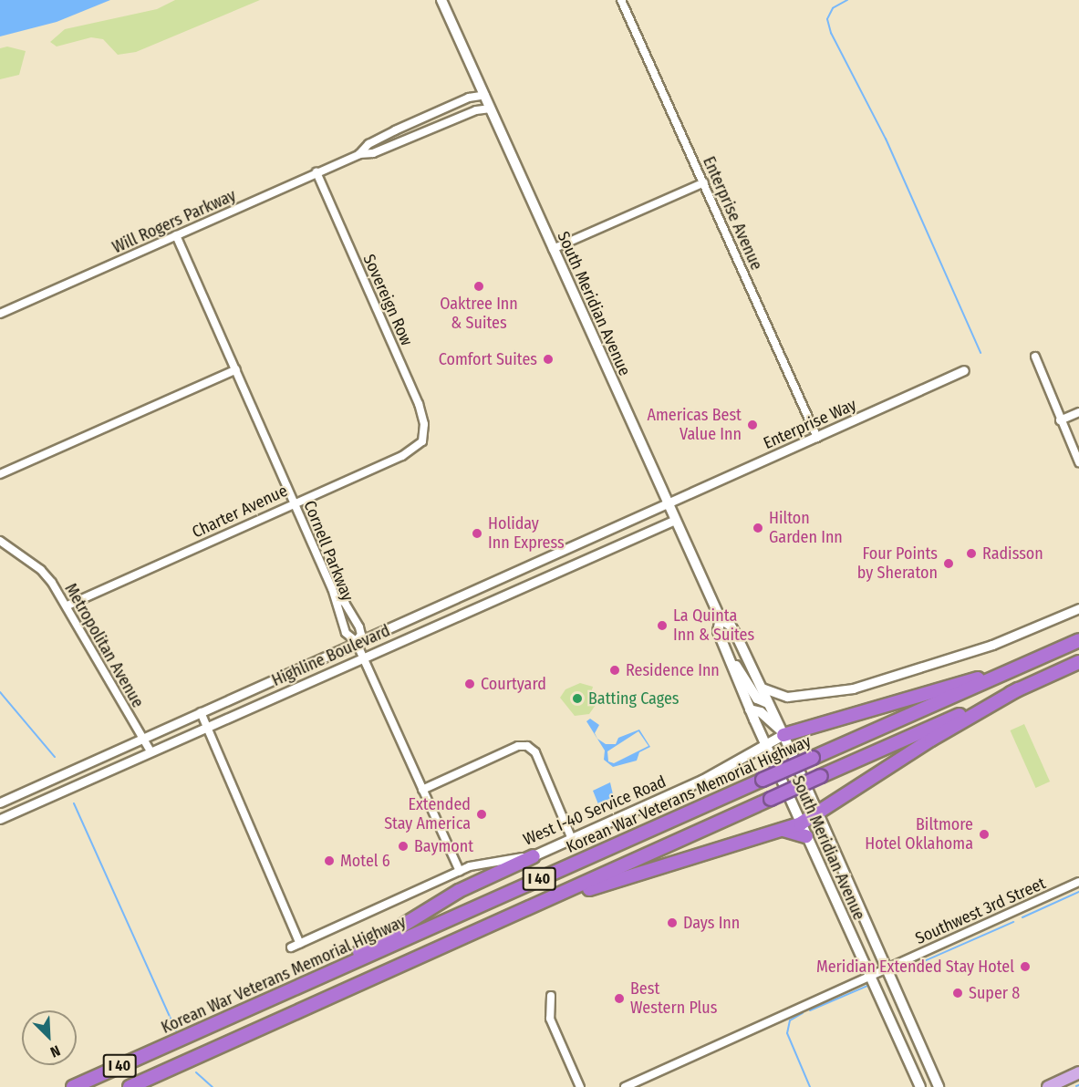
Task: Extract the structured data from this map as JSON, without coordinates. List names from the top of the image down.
{
  "streets": {
    "highway": ["Korean War Veterans Memorial Highway", "I 40"],
    "main road": ["South Meridian Avenue", "West I-40 Service Road"],
    "street": [
      "Enterprise Avenue",
      "Will Rogers Parkway",
      "Sovereign Row",
      "Enterprise Way",
      "Charter Avenue",
      "Cornell Parkway",
      "Metropolitan Avenue",
      "Highline Boulevard",
      "Southwest 3rd Street"
    ]
  },
  "crossings": [
    ["Enterprise Avenue", "Enterprise Way"],
    ["Will Rogers Parkway", "Sovereign Row"],
    ["Will Rogers Parkway", "South Meridian Avenue"],
    ["Will Rogers Parkway", "Cornell Parkway"],
    ["Sovereign Row", "Charter Avenue"],
    ["South Meridian Avenue", "Enterprise Way"],
    ["South Meridian Avenue", "Highline Boulevard"],
    ["South Meridian Avenue", "West I-40 Service Road"],
    ["South Meridian Avenue", "Southwest 3rd Street"],
    ["Enterprise Way", "Highline Boulevard"],
    ["Charter Avenue", "Cornell Parkway"],
    ["Charter Avenue", "Metropolitan Avenue"],
    ["Cornell Parkway", "Highline Boulevard"],
    ["Cornell Parkway", "West I-40 Service Road"],
    ["Metropolitan Avenue", "Highline Boulevard"]
  ],
  "places": [
    "Oaktree Inn & Suites",
    "Comfort Suites",
    "Americas Best Value Inn",
    "Hilton Garden Inn",
    "Holiday Inn Express",
    "Radisson",
    "Four Points by Sheraton",
    "La Quinta Inn & Suites",
    "Residence Inn",
    "Courtyard",
    "Batting Cages",
    "Extended Stay America",
    "Biltmore Hotel Oklahoma",
    "Baymont",
    "Motel 6",
    "Days Inn",
    "Meridian Extended Stay Hotel",
    "Super 8",
    "Best Western Plus"
  ],
  "north": "bottom right"
}
